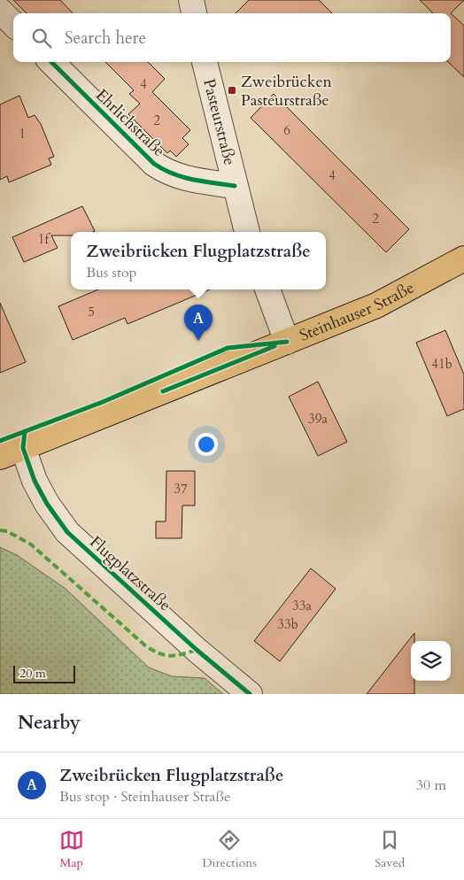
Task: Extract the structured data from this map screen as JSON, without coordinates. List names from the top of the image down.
{
  "streets": {
    "main road": ["Steinhauser Straße"],
    "street": ["Pasteurstraße", "Ehrlichstraße", "Flugplatzstraße"]
  },
  "crossings": [
    ["Pasteurstraße", "Ehrlichstraße"],
    ["Steinhauser Straße", "Flugplatzstraße"]
  ],
  "places": {
    "transit": ["Zweibrücken Pasteurstraße"]
  },
  "house_numbers": [
    "4",
    "2",
    "6",
    "1",
    "4",
    "2",
    "1f",
    "5",
    "41b",
    "39a",
    "37",
    "33a",
    "33b"
  ],
  "scale_bar": "20 m",
  "page": {
    "search": "Search here",
    "popup": ["Zweibrücken Flugplatzstraße", "Bus stop"],
    "pins": "A",
    "scale": "20 m",
    "heading": "Nearby",
    "list": [
      {
        "mark": "A",
        "name": "Zweibrücken Flugplatzstraße",
        "note": "Bus stop · Steinhauser Straße",
        "value": "30 m"
      }
    ],
    "nav": ["Map", "Directions", "Saved"]
  }
}
